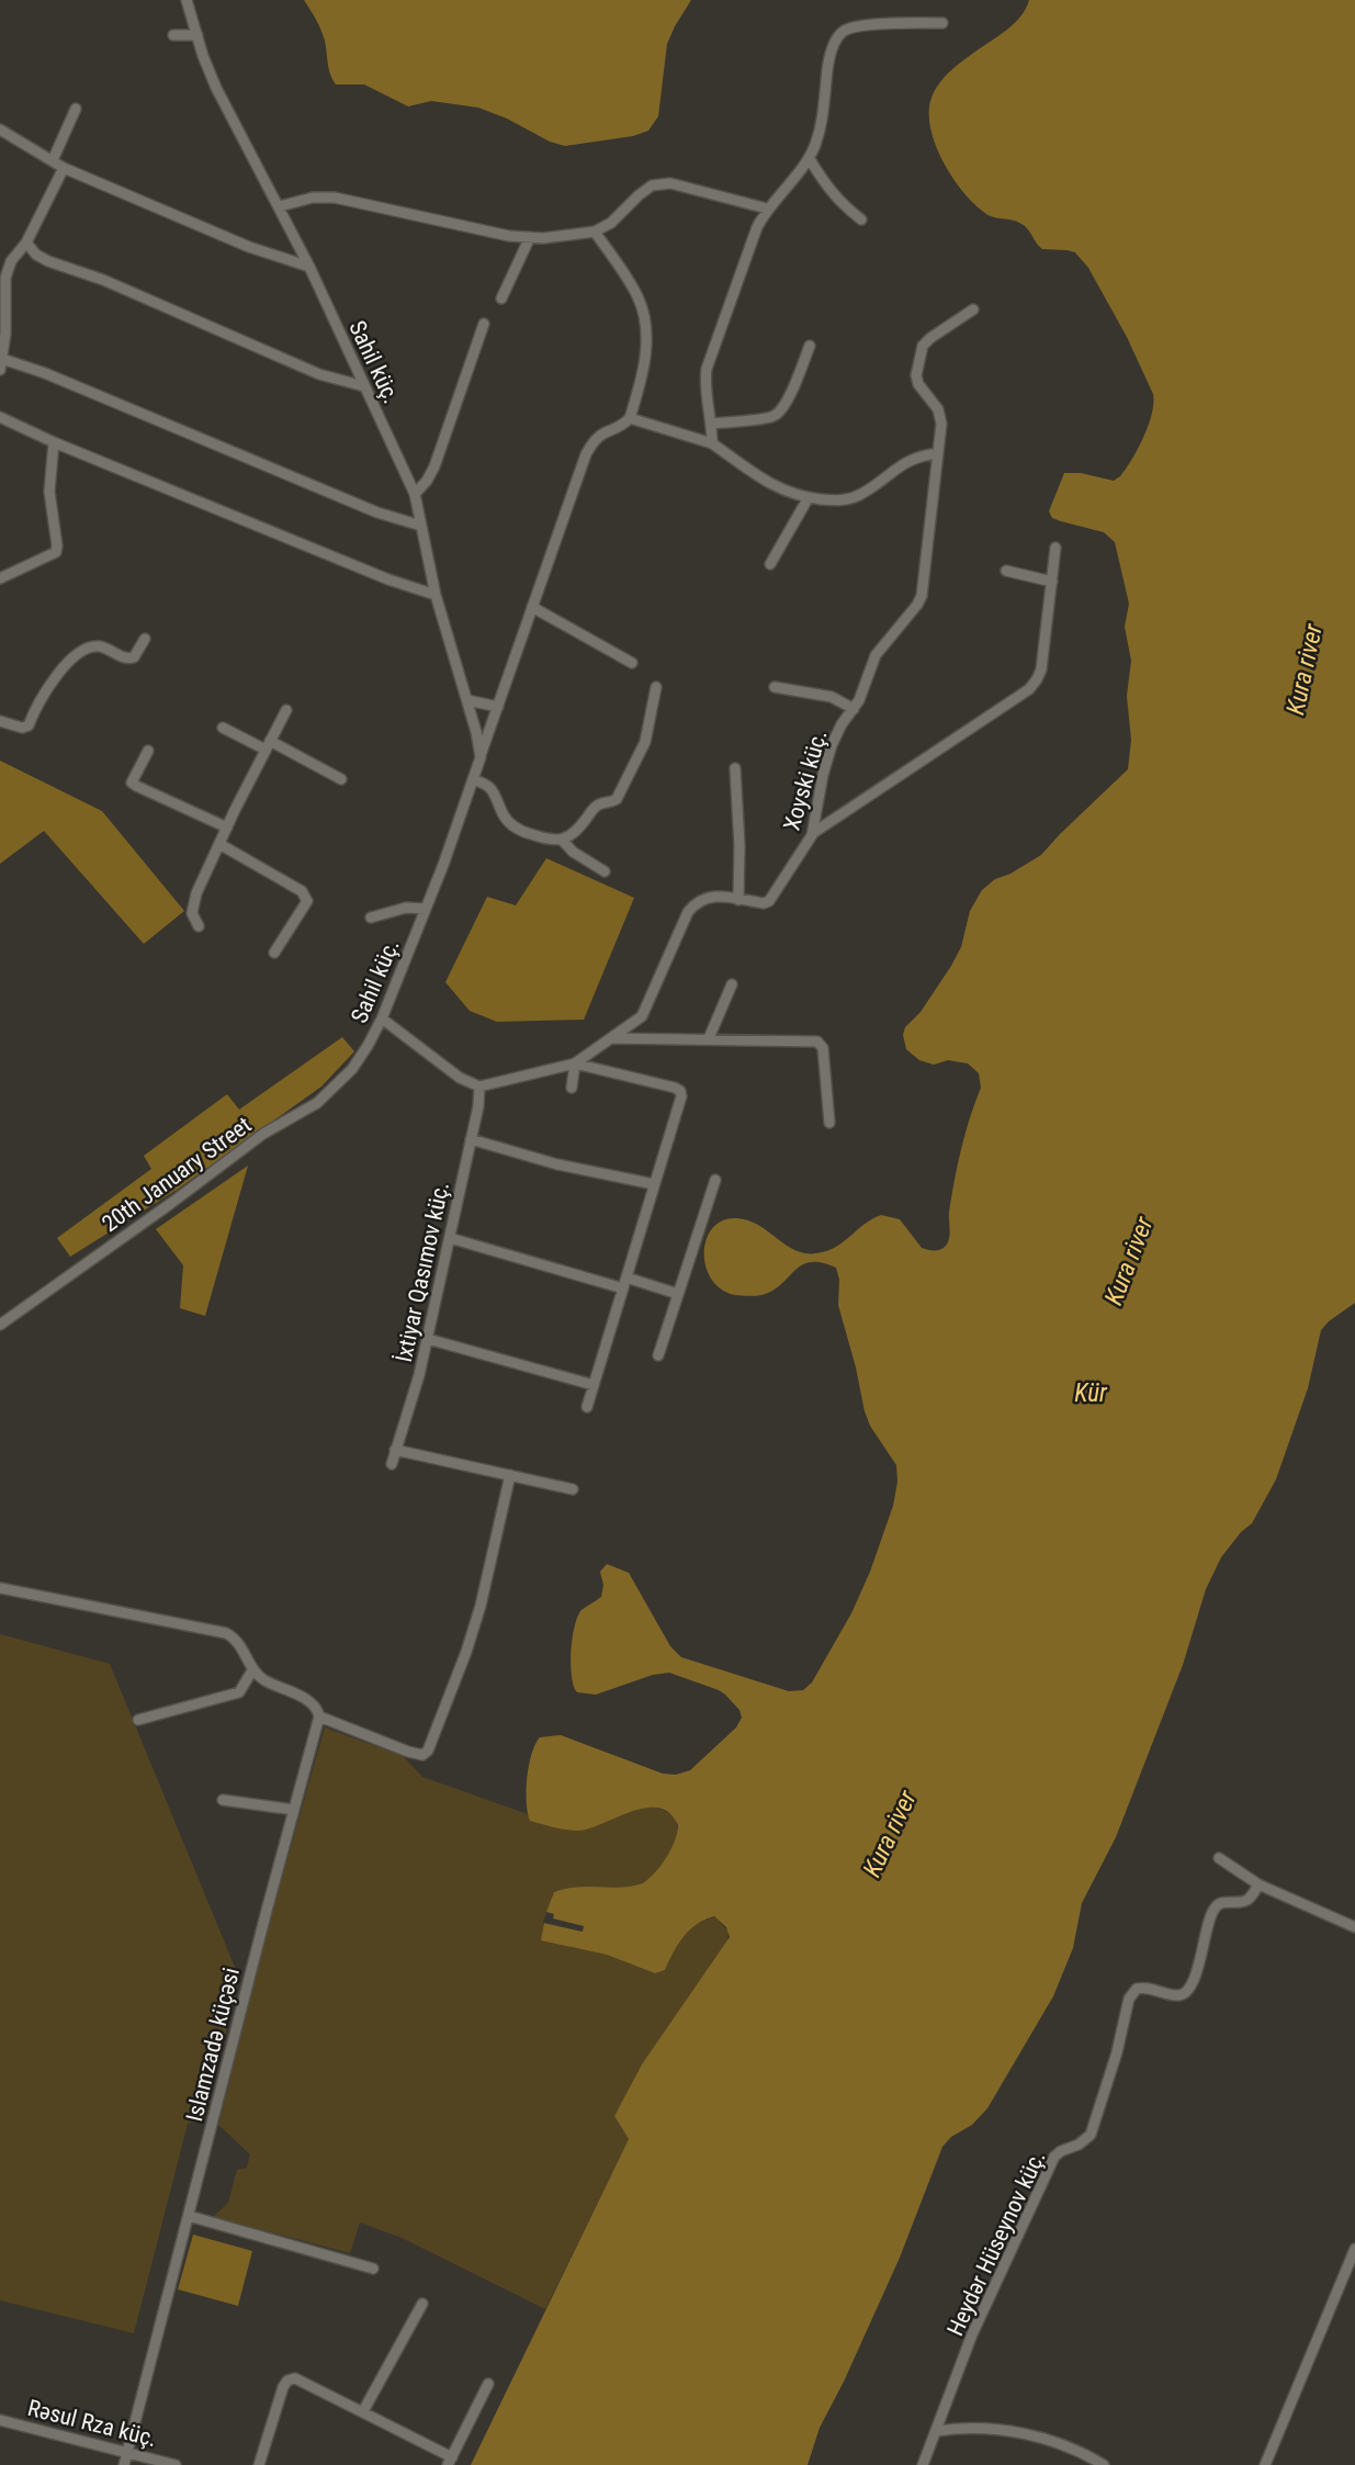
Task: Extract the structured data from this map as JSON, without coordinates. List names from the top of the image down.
{
  "streets": {
    "street": [
      "Sahil küç.",
      "Xoyski küç.",
      "20th January Street",
      "İxtiyar Qasımov küç.",
      "Islamzadə küçəsi",
      "Heydər Hüseynov küç.",
      "Rəsul Rza küç."
    ]
  },
  "crossings": [
    ["Sahil küç.", "20th January Street"],
    ["Xoyski küç.", "İxtiyar Qasımov küç."],
    ["Islamzadə küçəsi", "Rəsul Rza küç."]
  ],
  "water": ["Kura river", "Kür"]
}
